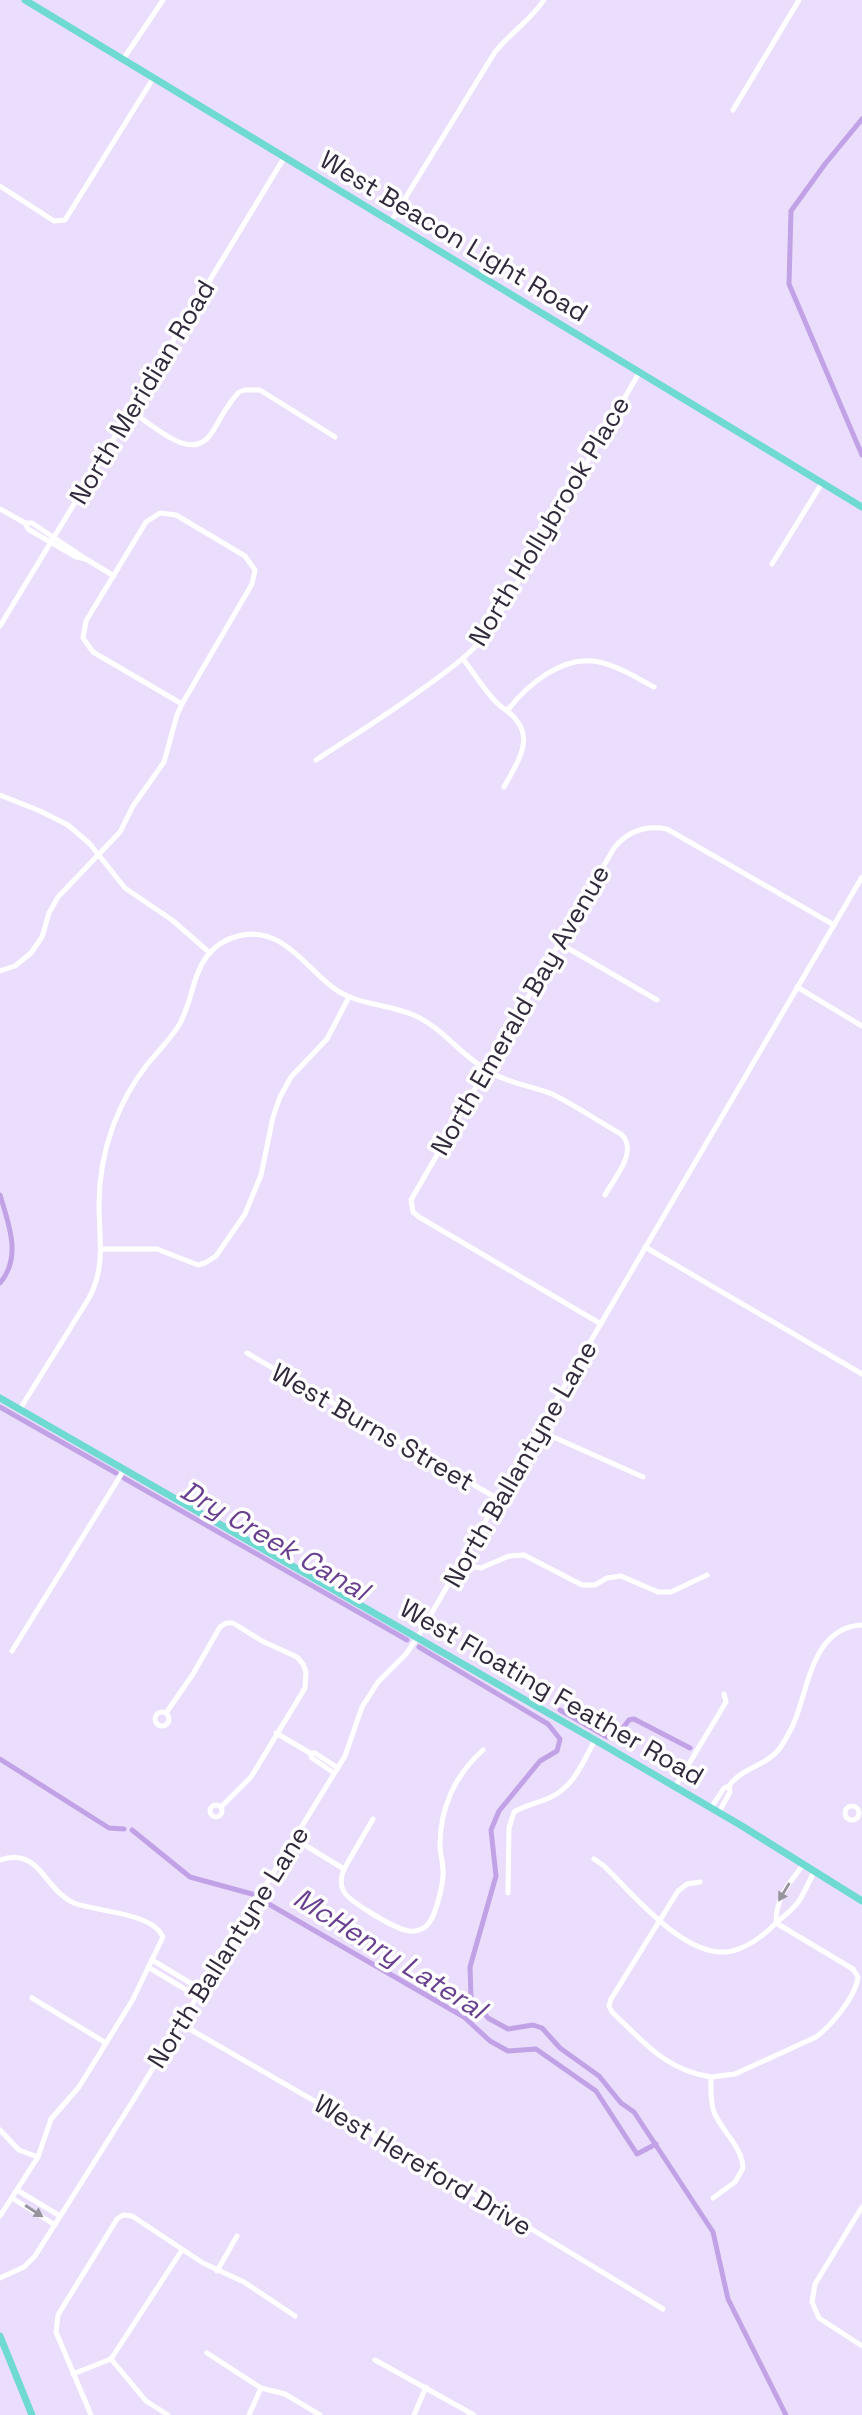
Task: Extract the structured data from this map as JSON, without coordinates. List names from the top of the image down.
{
  "streets": {
    "main road": ["West Beacon Light Road", "West Floating Feather Road"],
    "street": [
      "North Meridian Road",
      "North Hollybrook Place",
      "North Emerald Bay Avenue",
      "West Burns Street",
      "North Ballantyne Lane",
      "West Hereford Drive"
    ]
  },
  "crossings": [
    ["West Beacon Light Road", "North Meridian Road"],
    ["West Beacon Light Road", "North Hollybrook Place"],
    ["North Emerald Bay Avenue", "North Ballantyne Lane"],
    ["West Burns Street", "North Ballantyne Lane"],
    ["North Ballantyne Lane", "West Floating Feather Road"],
    ["North Ballantyne Lane", "West Hereford Drive"]
  ],
  "water": ["Dry Creek Canal", "McHenry Lateral"]
}
